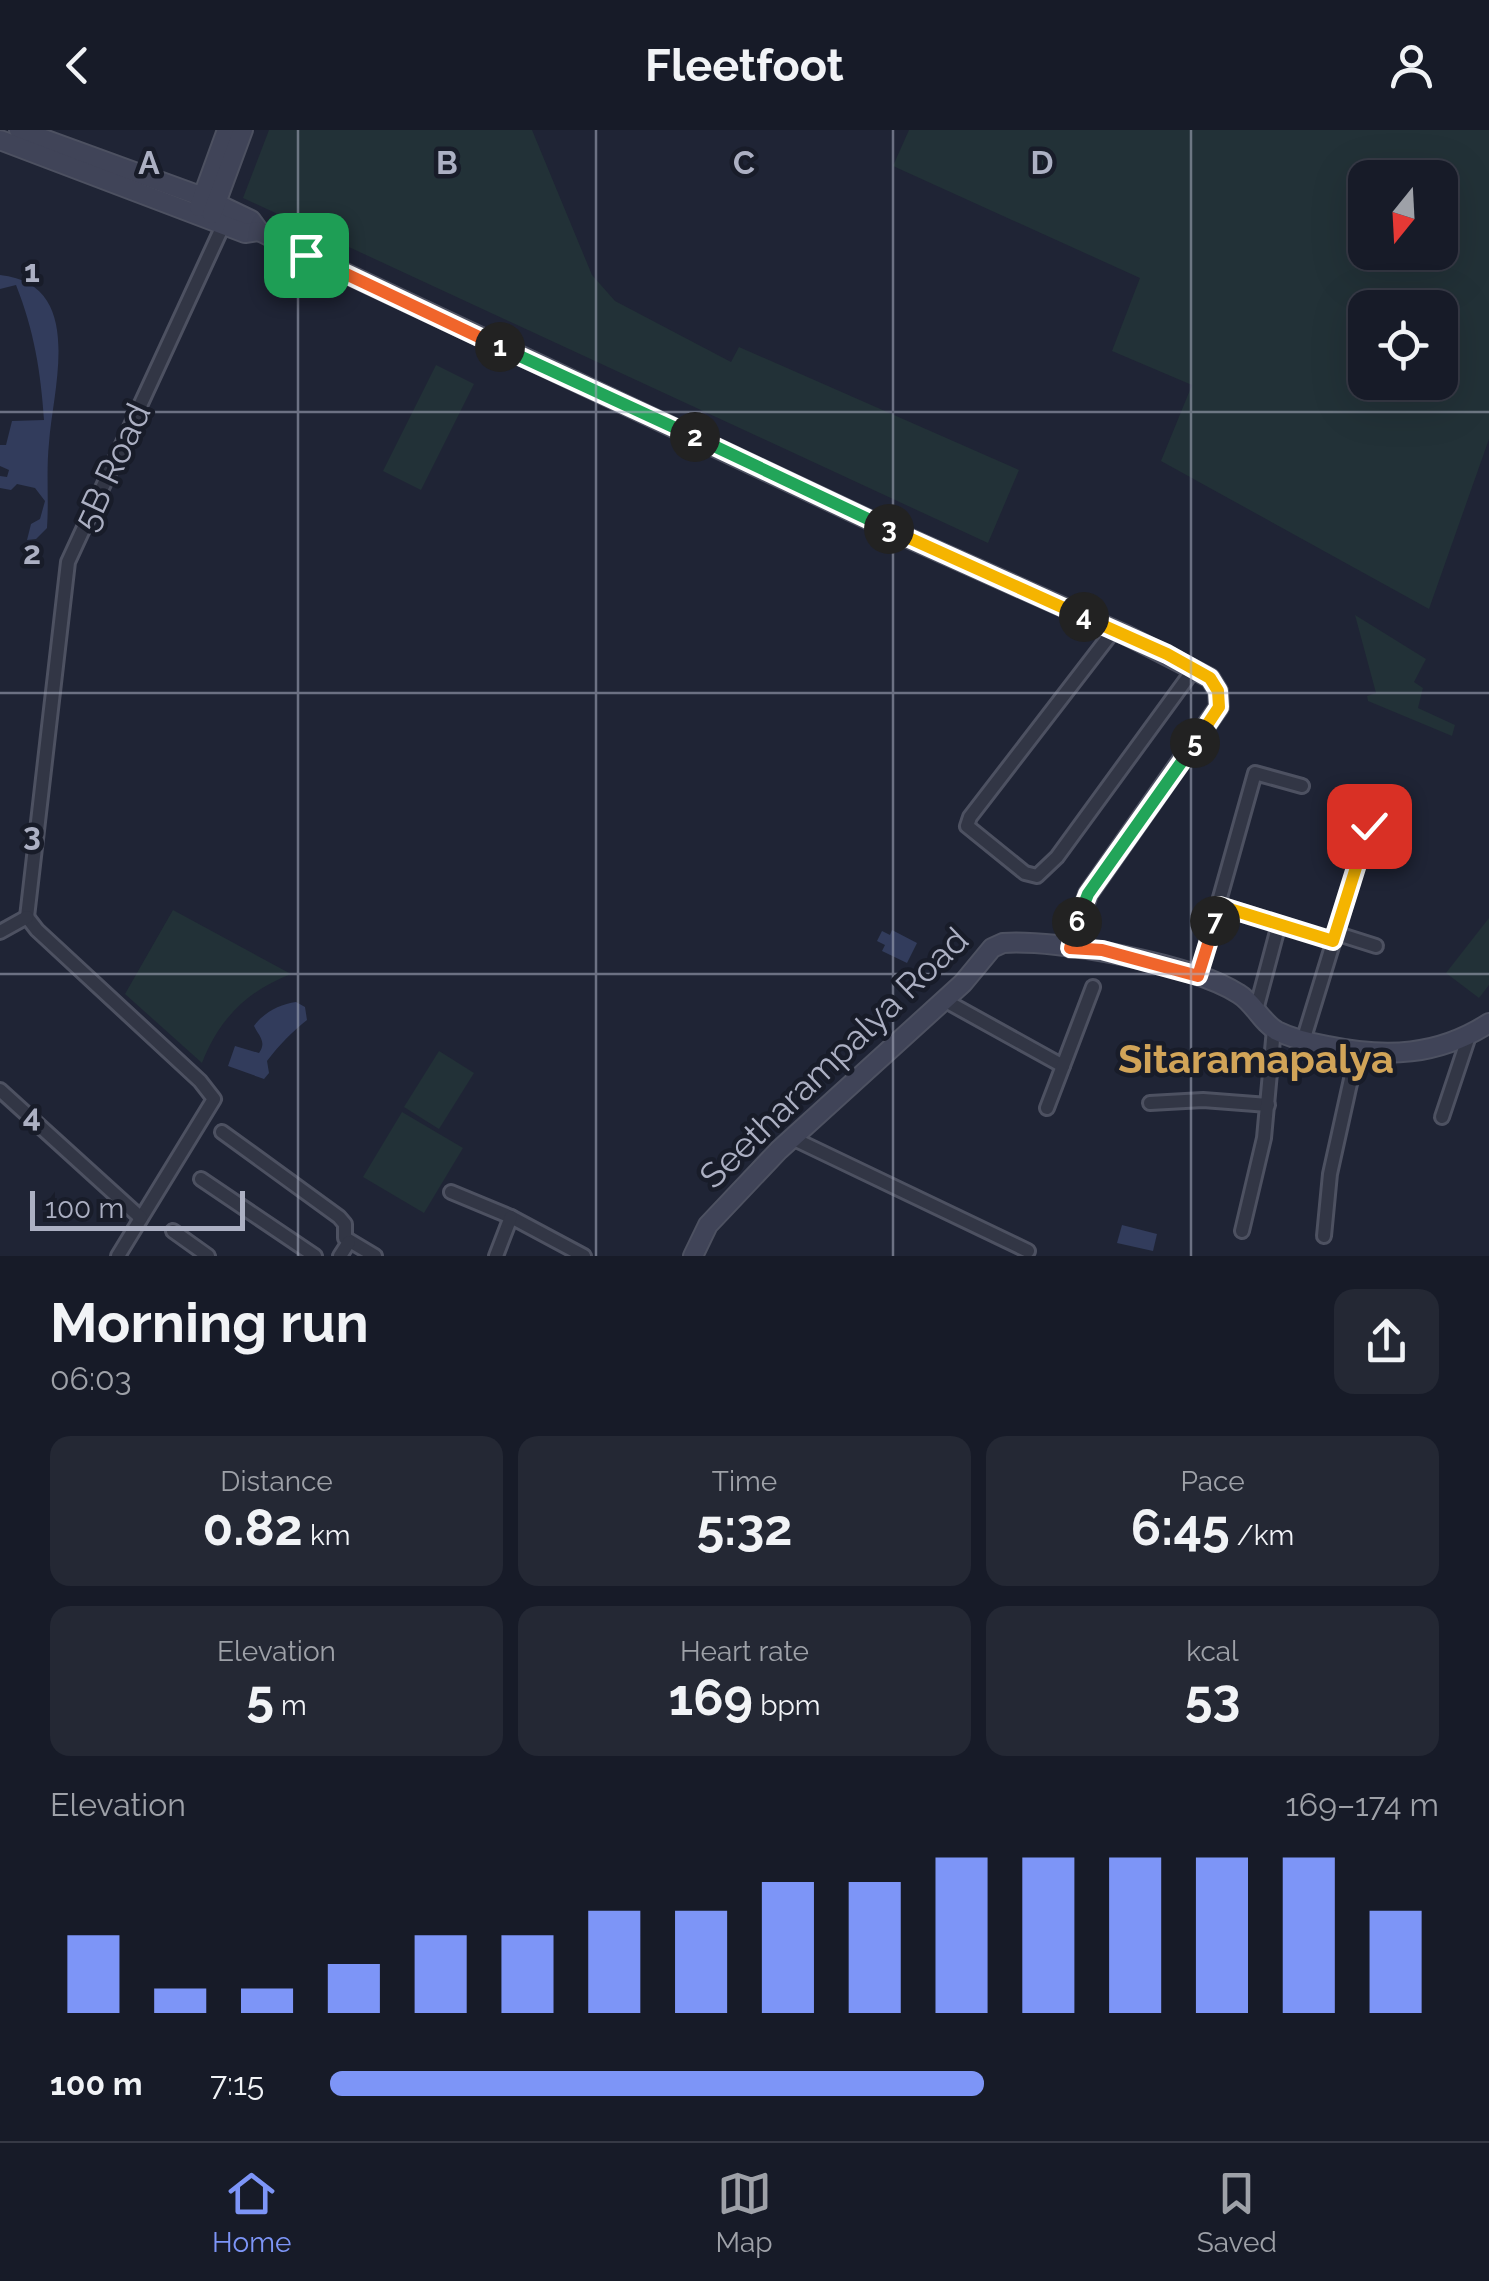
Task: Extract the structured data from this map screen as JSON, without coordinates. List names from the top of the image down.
{
  "streets": {
    "street": ["5B Road", "Seetharampalya Road"]
  },
  "districts": ["Sitaramapalya"],
  "scale_bar": "100 m",
  "north": "bottom",
  "page": {
    "header": "Fleetfoot",
    "pins": [
      "1",
      "2",
      "3",
      "4",
      "5",
      "7",
      "6"
    ],
    "scale": "100 m",
    "heading": ["Morning run", "06:03"],
    "stats": [
      ["Distance", "0.82 km"],
      ["Time", "5:32"],
      ["Pace", "6:45 /km"],
      ["Elevation", "5 m"],
      ["Heart rate", "169 bpm"],
      ["kcal", "53"]
    ],
    "chart": ["Elevation", "169–174 m"],
    "list": [
      {
        "name": "100 m",
        "note": "7:15"
      }
    ],
    "tabs": ["Home", "Map", "Saved"]
  },
  "grid": {
    "columns": [
      "A",
      "B",
      "C",
      "D"
    ],
    "rows": [
      "1",
      "2",
      "3",
      "4"
    ]
  }
}
